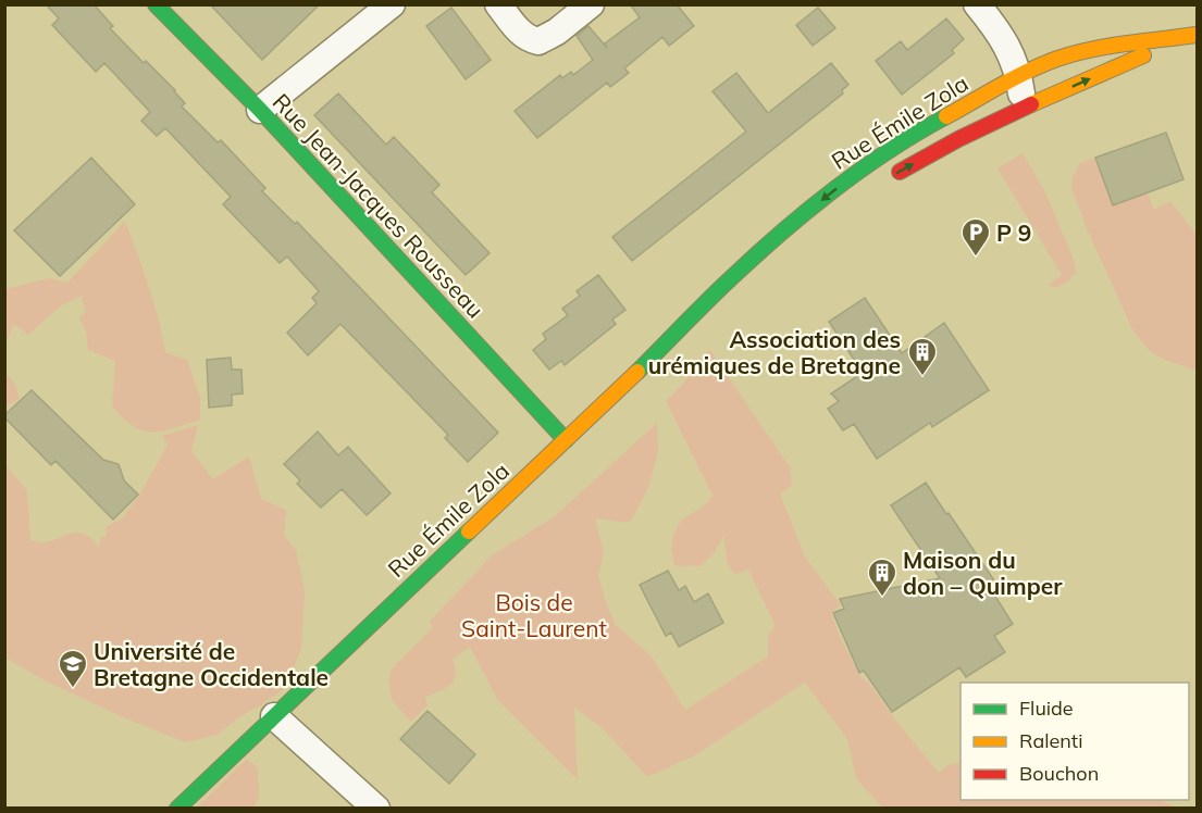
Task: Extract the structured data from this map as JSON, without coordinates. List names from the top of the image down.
{
  "streets": {
    "street": ["Rue Émile Zola", "Rue Jean-Jacques Rousseau"]
  },
  "crossings": [
    ["Rue Émile Zola", "Rue Jean-Jacques Rousseau"]
  ],
  "parks": ["Bois de Saint-Laurent"],
  "places": {
    "parking": ["P 9"],
    "building": ["Association des urémiques de Bretagne", "Maison du don – Quimper"],
    "school or university": ["Université de Bretagne Occidentale"]
  },
  "legend": ["Fluide", "Ralenti", "Bouchon"]
}
